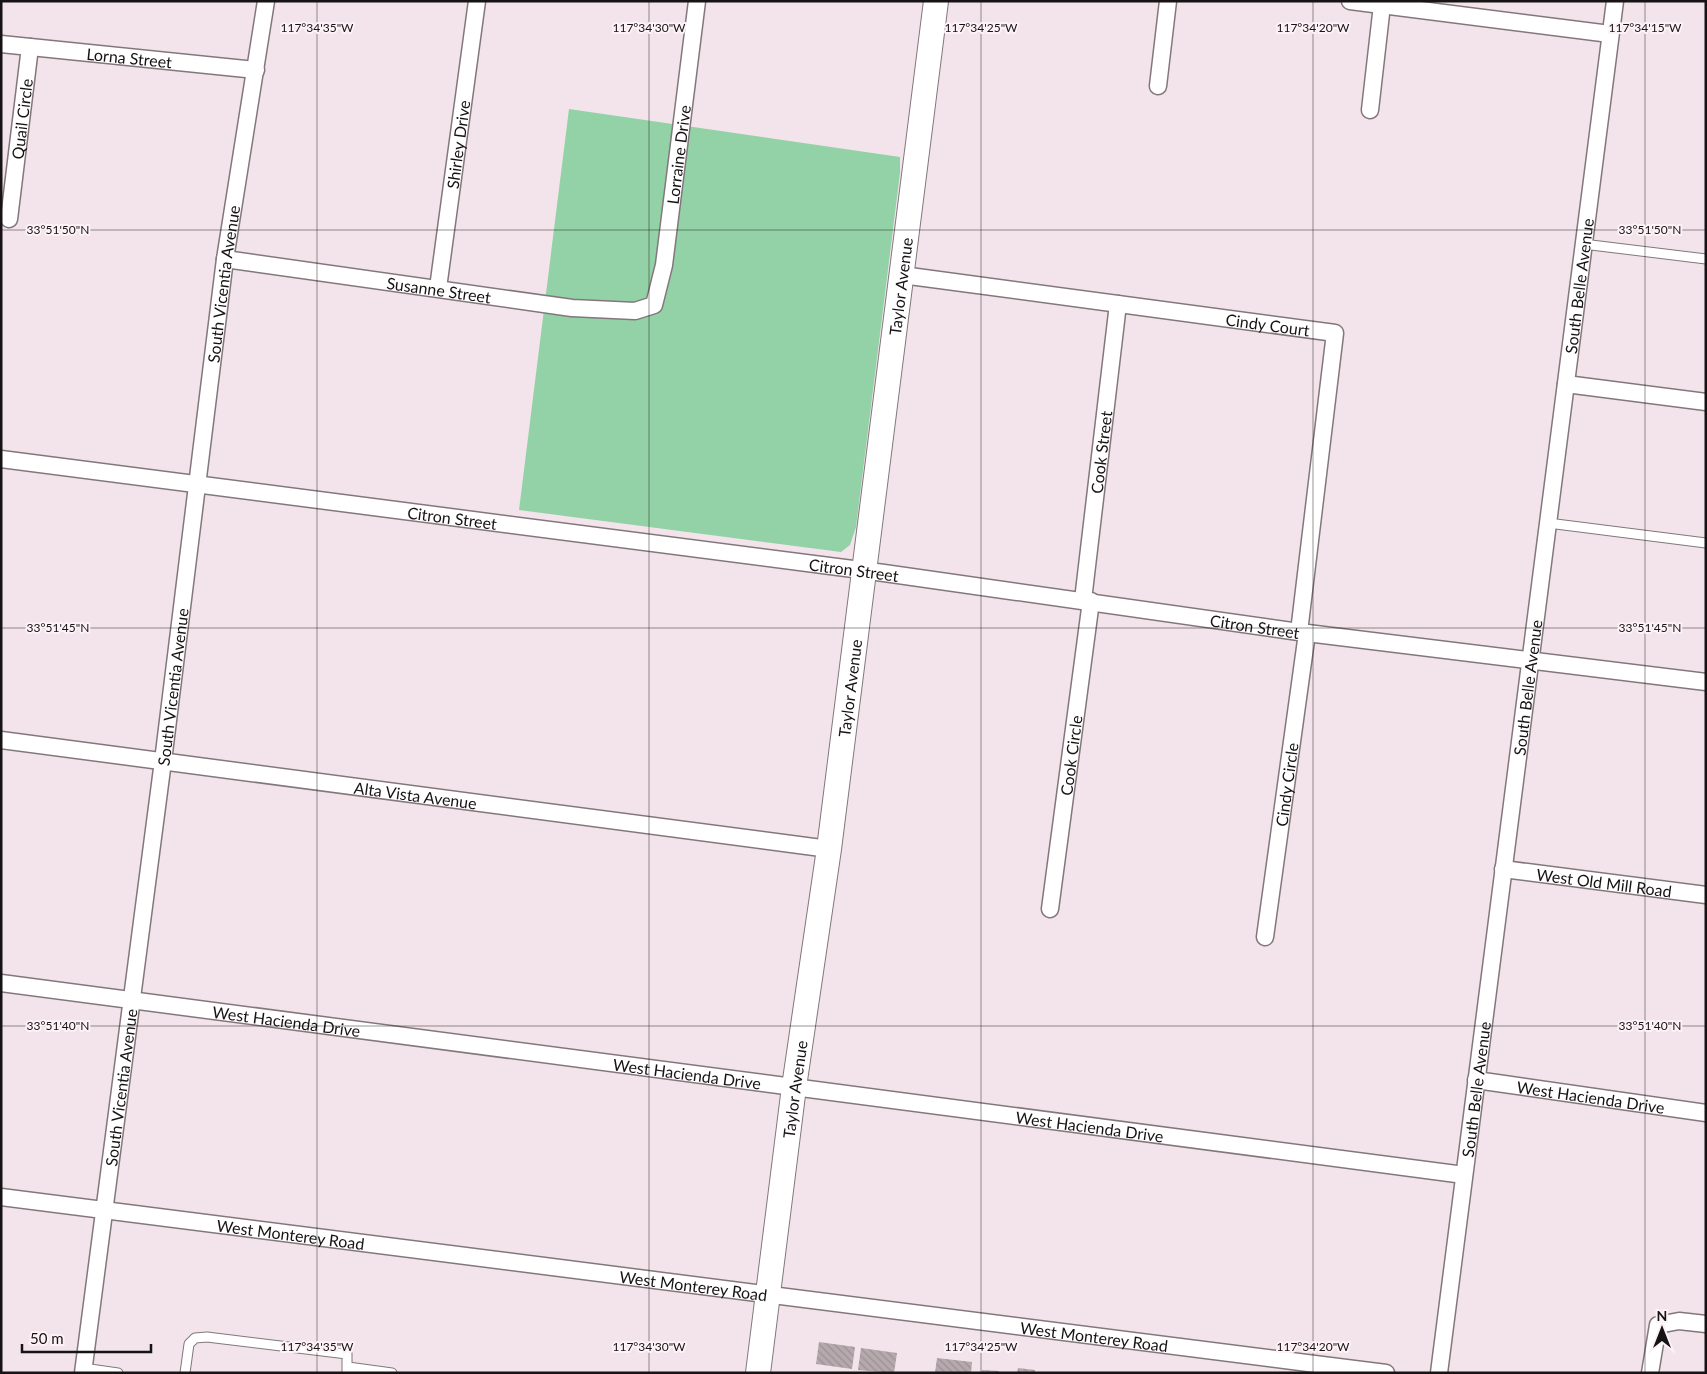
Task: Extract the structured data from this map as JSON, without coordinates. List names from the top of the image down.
{
  "streets": {
    "street": [
      "Lorna Street",
      "Quail Circle",
      "Shirley Drive",
      "Lorraine Drive",
      "South Vicentia Avenue",
      "South Belle Avenue",
      "Taylor Avenue",
      "Susanne Street",
      "Cindy Court",
      "Cook Street",
      "Citron Street",
      "Cook Circle",
      "Cindy Circle",
      "Alta Vista Avenue",
      "West Old Mill Road",
      "West Hacienda Drive",
      "West Monterey Road"
    ]
  },
  "crossings": [
    ["Lorna Street", "Quail Circle"],
    ["Lorna Street", "South Vicentia Avenue"],
    ["Shirley Drive", "Susanne Street"],
    ["Lorraine Drive", "Susanne Street"],
    ["South Vicentia Avenue", "Susanne Street"],
    ["South Vicentia Avenue", "Citron Street"],
    ["South Vicentia Avenue", "Alta Vista Avenue"],
    ["South Vicentia Avenue", "West Hacienda Drive"],
    ["South Vicentia Avenue", "West Monterey Road"],
    ["South Belle Avenue", "Citron Street"],
    ["South Belle Avenue", "West Old Mill Road"],
    ["South Belle Avenue", "West Hacienda Drive"],
    ["Taylor Avenue", "Cindy Court"],
    ["Taylor Avenue", "Citron Street"],
    ["Taylor Avenue", "Alta Vista Avenue"],
    ["Taylor Avenue", "West Hacienda Drive"],
    ["Taylor Avenue", "West Monterey Road"],
    ["Cindy Court", "Cook Street"],
    ["Cindy Court", "Citron Street"],
    ["Cindy Court", "Cindy Circle"],
    ["Cook Street", "Citron Street"],
    ["Cook Street", "Cook Circle"],
    ["Citron Street", "Cook Circle"],
    ["Citron Street", "Cindy Circle"]
  ],
  "scale_bar": "50 m",
  "north": "top",
  "coordinates": [
    "117°34'35\"W",
    "117°34'30\"W",
    "117°34'25\"W",
    "117°34'20\"W",
    "117°34'15\"W",
    "33°51'50\"N",
    "33°51'45\"N",
    "33°51'40\"N"
  ]
}
